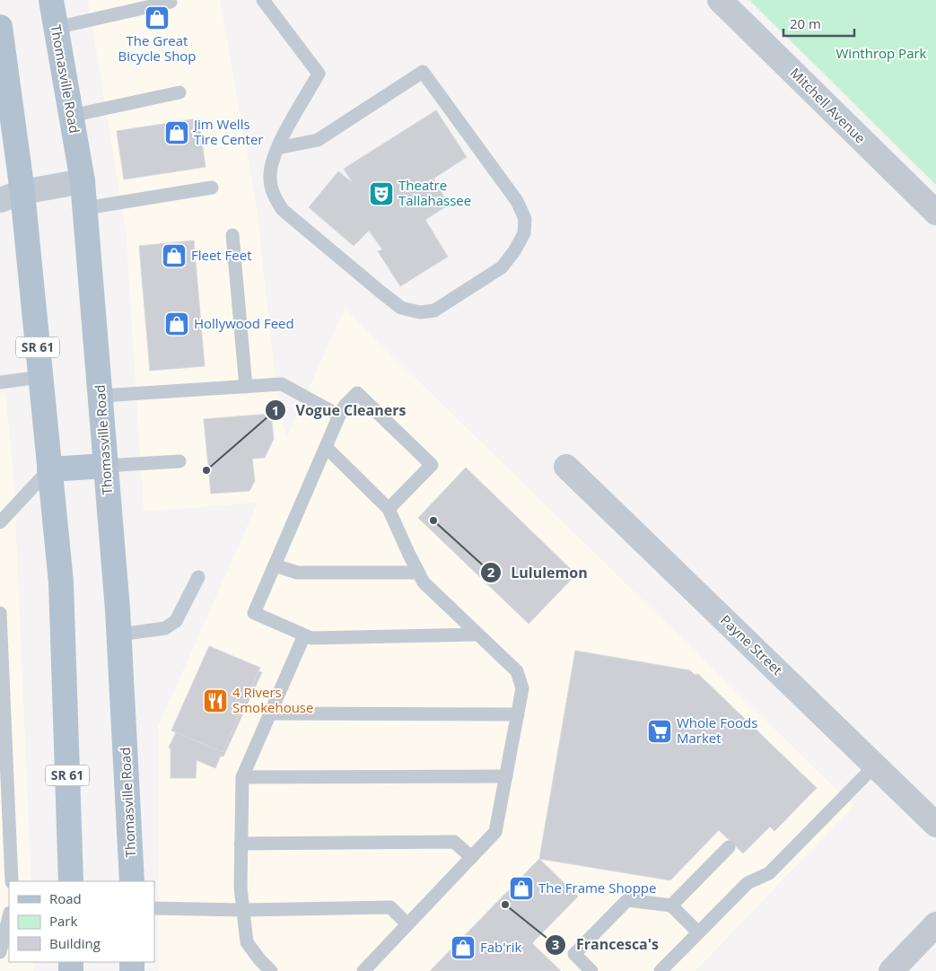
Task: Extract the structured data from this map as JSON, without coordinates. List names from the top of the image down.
{
  "streets": {
    "main road": ["Thomasville Road", "SR 61"],
    "street": ["Mitchell Avenue", "Payne Street"]
  },
  "parks": ["Winthrop Park"],
  "places": {
    "shop": [
      "The Great Bicycle Shop",
      "Jim Wells Tire Center",
      "Fleet Feet",
      "Hollywood Feed",
      "The Frame Shoppe",
      "Fab'rik"
    ],
    "theatre": ["Theatre Tallahassee"],
    "other": ["Vogue Cleaners", "Lululemon", "Francesca's"],
    "restaurant": ["4 Rivers Smokehouse"],
    "supermarket": ["Whole Foods Market"]
  },
  "legend": ["Road", "Park", "Building"],
  "scale_bar": "20 m"
}
